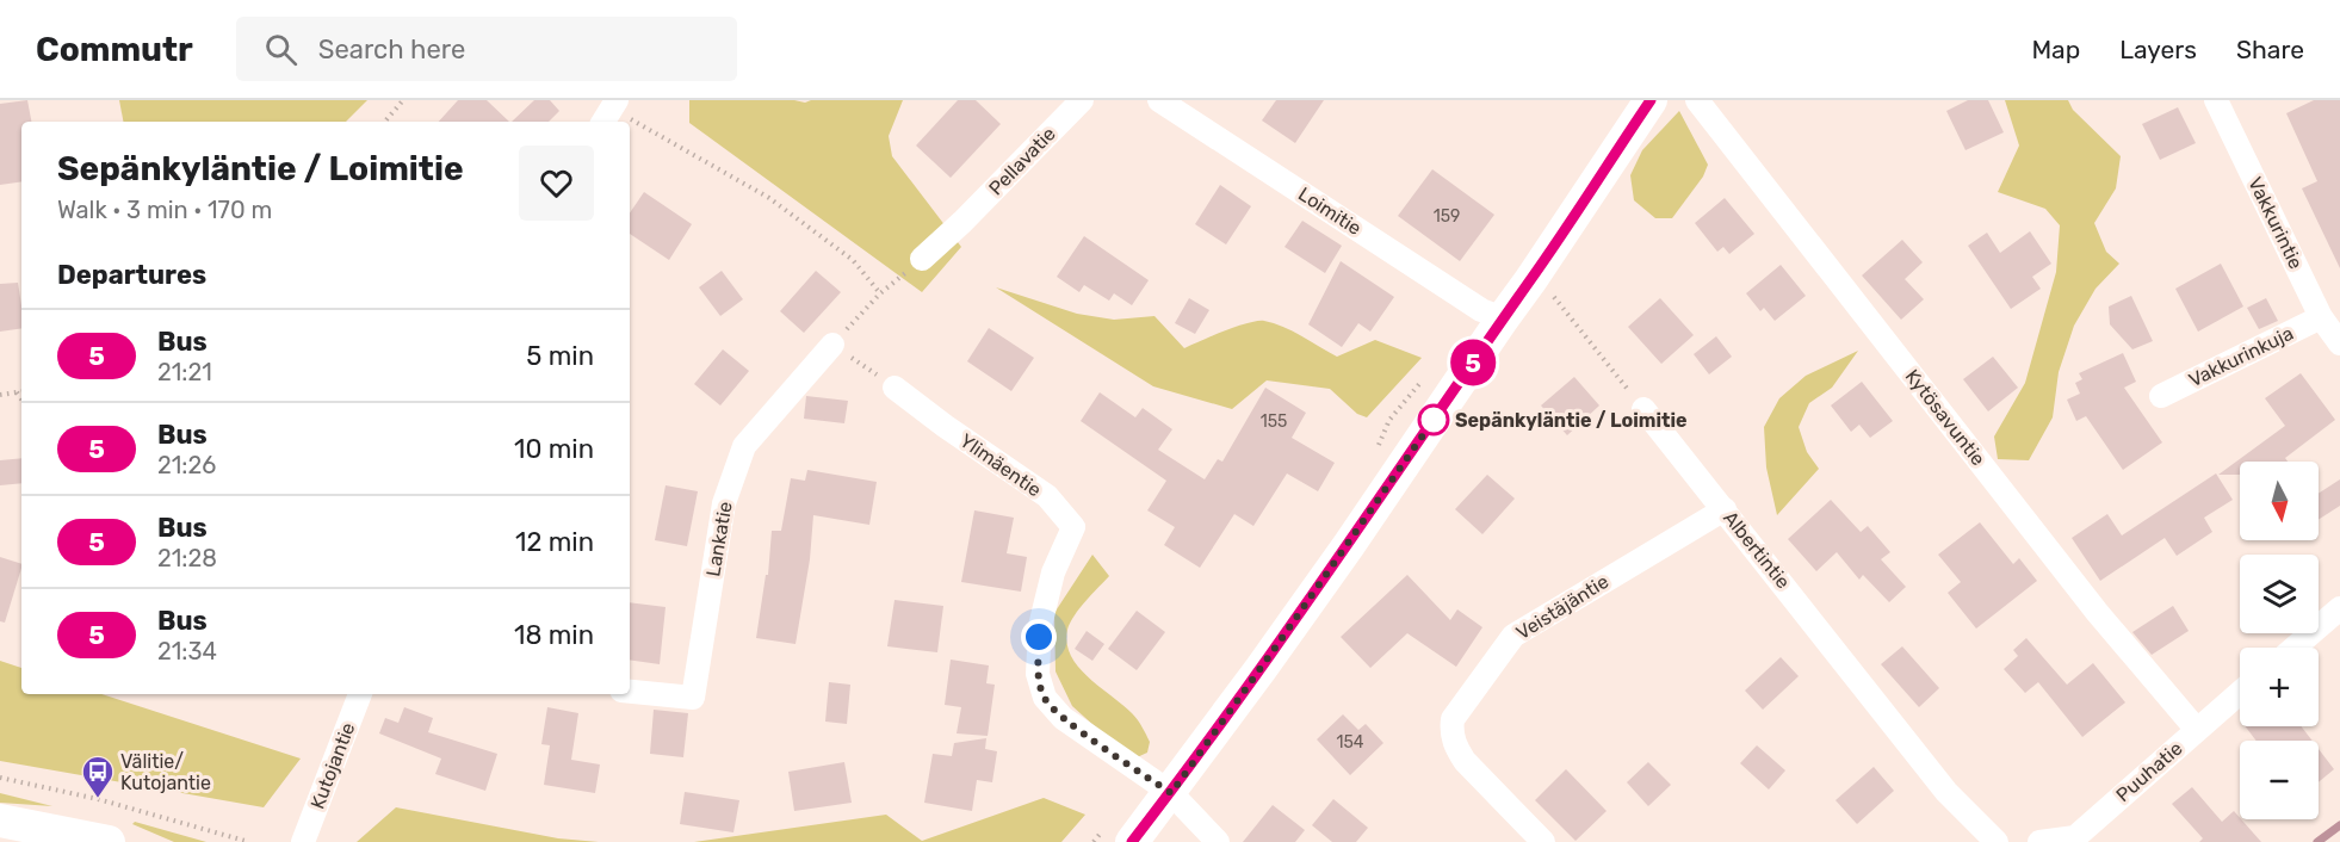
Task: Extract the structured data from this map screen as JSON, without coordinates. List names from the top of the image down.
{
  "streets": {
    "street": [
      "Pellavatie",
      "Loimitie",
      "Vakkurintie",
      "Vakkurinkuja",
      "Kytösavuntie",
      "Ylimäentie",
      "Lankatie",
      "Albertintie",
      "Veistäjäntie",
      "Kutojantie",
      "Puuhatie"
    ]
  },
  "crossings": [
    ["Vakkurintie", "Vakkurinkuja"],
    ["Kytösavuntie", "Puuhatie"],
    ["Albertintie", "Veistäjäntie"]
  ],
  "places": {
    "other": ["Sepänkyläntie / Loimitie"],
    "bus stop": ["Välitie/ Kutojantie"]
  },
  "lines": ["bus line 5"],
  "house_numbers": ["159", "155", "154"],
  "north": "bottom",
  "page": {
    "header": "Commutr",
    "search": "Search here",
    "nav": ["Map", "Layers", "Share"],
    "on_map": "5",
    "heading": [
      ["Sepänkyläntie / Loimitie", "Walk · 3 min · 170 m"],
      "Departures"
    ],
    "list": [
      {
        "mark": "5",
        "name": "Bus",
        "note": "21:21",
        "value": "5 min"
      },
      {
        "mark": "5",
        "name": "Bus",
        "note": "21:26",
        "value": "10 min"
      },
      {
        "mark": "5",
        "name": "Bus",
        "note": "21:28",
        "value": "12 min"
      },
      {
        "mark": "5",
        "name": "Bus",
        "note": "21:34",
        "value": "18 min"
      }
    ],
    "map_buttons": ["+", "−"]
  }
}
